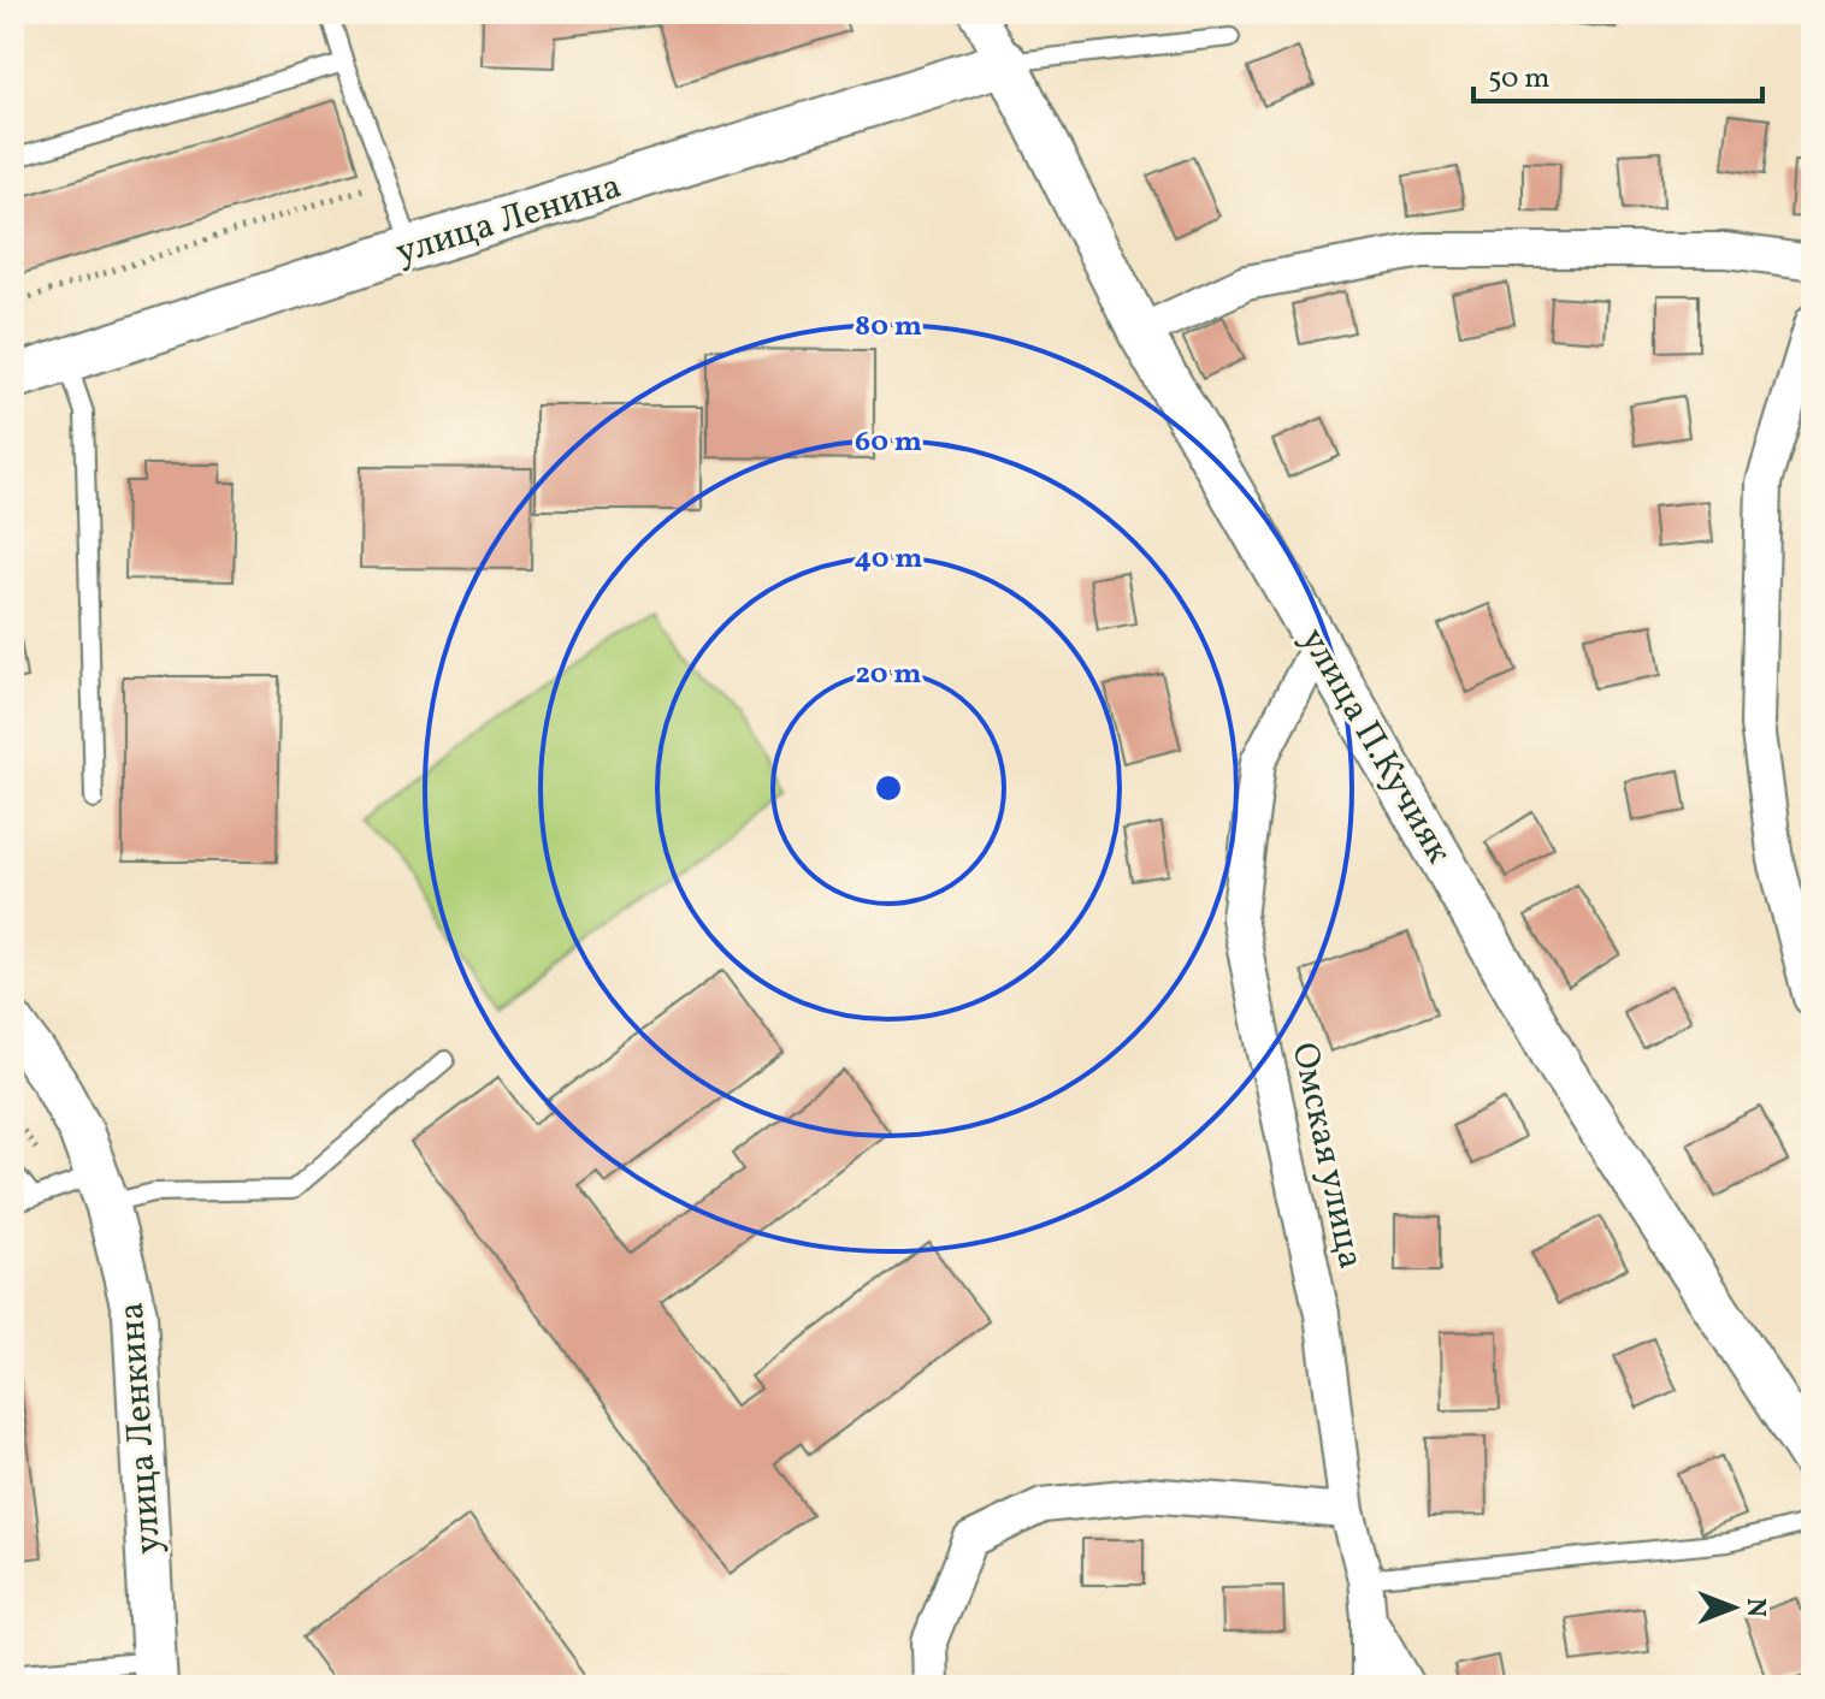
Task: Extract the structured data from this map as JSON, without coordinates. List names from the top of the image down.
{
  "streets": {
    "street": [
      "улица Ленина",
      "улица П.Кучияк",
      "Омская улица",
      "улица Ленкина"
    ]
  },
  "crossings": [
    ["улица Ленина", "улица П.Кучияк"],
    ["улица П.Кучияк", "Омская улица"]
  ],
  "scale_bar": "50 m",
  "north": "right",
  "rings": [
    "80 m",
    "60 m",
    "40 m",
    "20 m"
  ]
}
